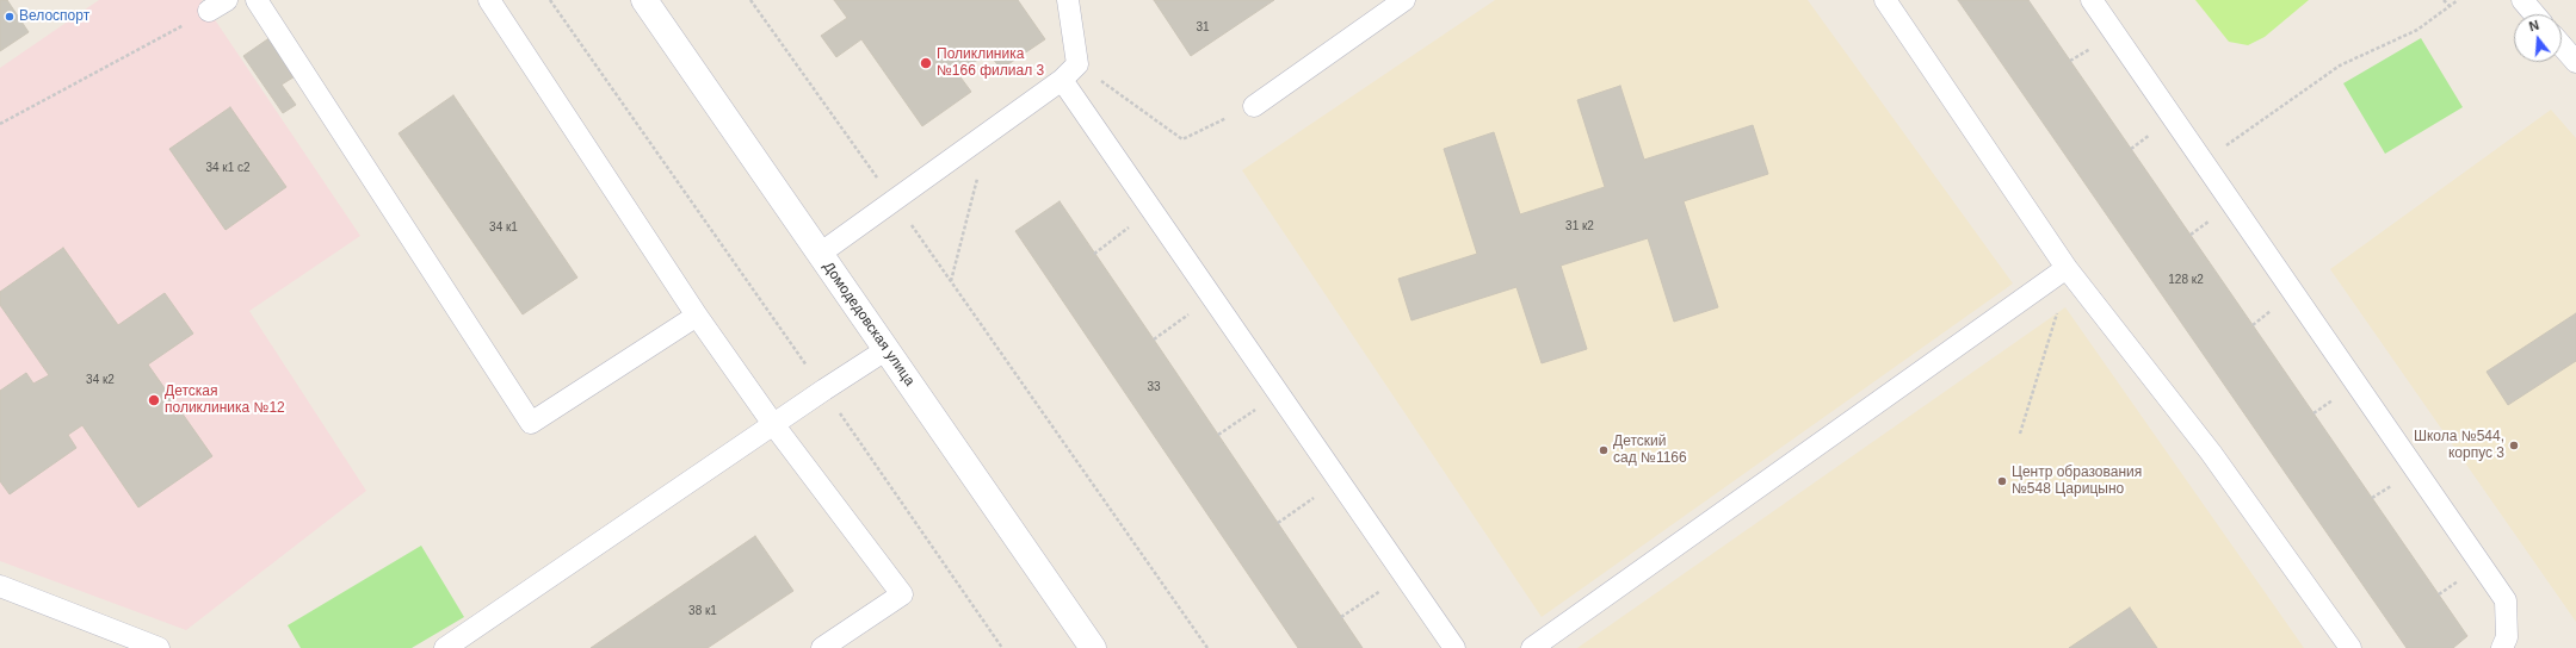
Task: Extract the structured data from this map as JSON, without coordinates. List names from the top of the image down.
{
  "streets": {
    "street": ["Домодедовская улица"]
  },
  "places": [
    "Велоспорт",
    "Поликлиника №166 филиал 3",
    "Детская поликлиника №12",
    "Школа №544, корпус 3",
    "Детский сад №1166",
    "Центр образования №548 Царицыно"
  ],
  "house_numbers": [
    "31",
    "34 к1 с2",
    "31 к2",
    "34 к1",
    "128 к2",
    "34 к2",
    "33",
    "38 к1"
  ],
  "north": "top"
}
